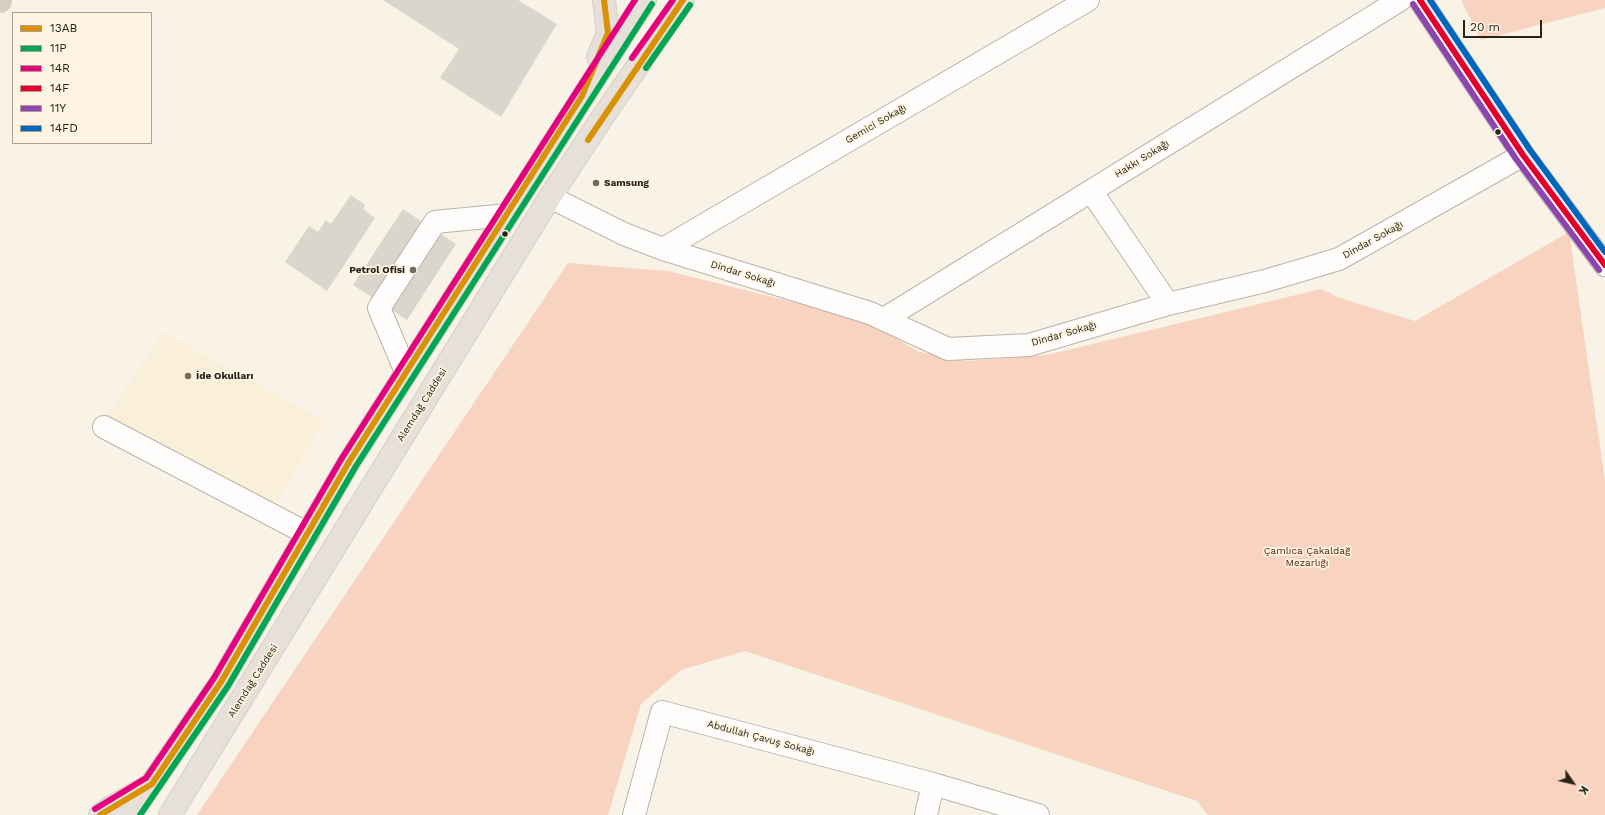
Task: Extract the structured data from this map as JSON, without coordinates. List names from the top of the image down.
{
  "streets": {
    "main road": ["Alemdağ Caddesi"],
    "street": [
      "Gemici Sokağı",
      "Hakkı Sokağı",
      "Dindar Sokağı",
      "Abdullah Çavuş Sokağı"
    ]
  },
  "crossings": [
    ["Gemici Sokağı", "Dindar Sokağı"],
    ["Hakkı Sokağı", "Dindar Sokağı"],
    ["Dindar Sokağı", "Alemdağ Caddesi"]
  ],
  "parks": ["Çamlıca Çakaldağ Mezarlığı"],
  "places": ["Samsung", "Petrol Ofisi", "İde Okulları"],
  "lines": [
    "transit line 13AB",
    "transit line 14R",
    "transit line 14F",
    "transit line 14FD",
    "transit line 11P",
    "transit line 11Y"
  ],
  "legend": [
    "13AB",
    "11P",
    "14R",
    "14F",
    "11Y",
    "14FD"
  ],
  "scale_bar": "20 m",
  "north": "bottom right"
}
